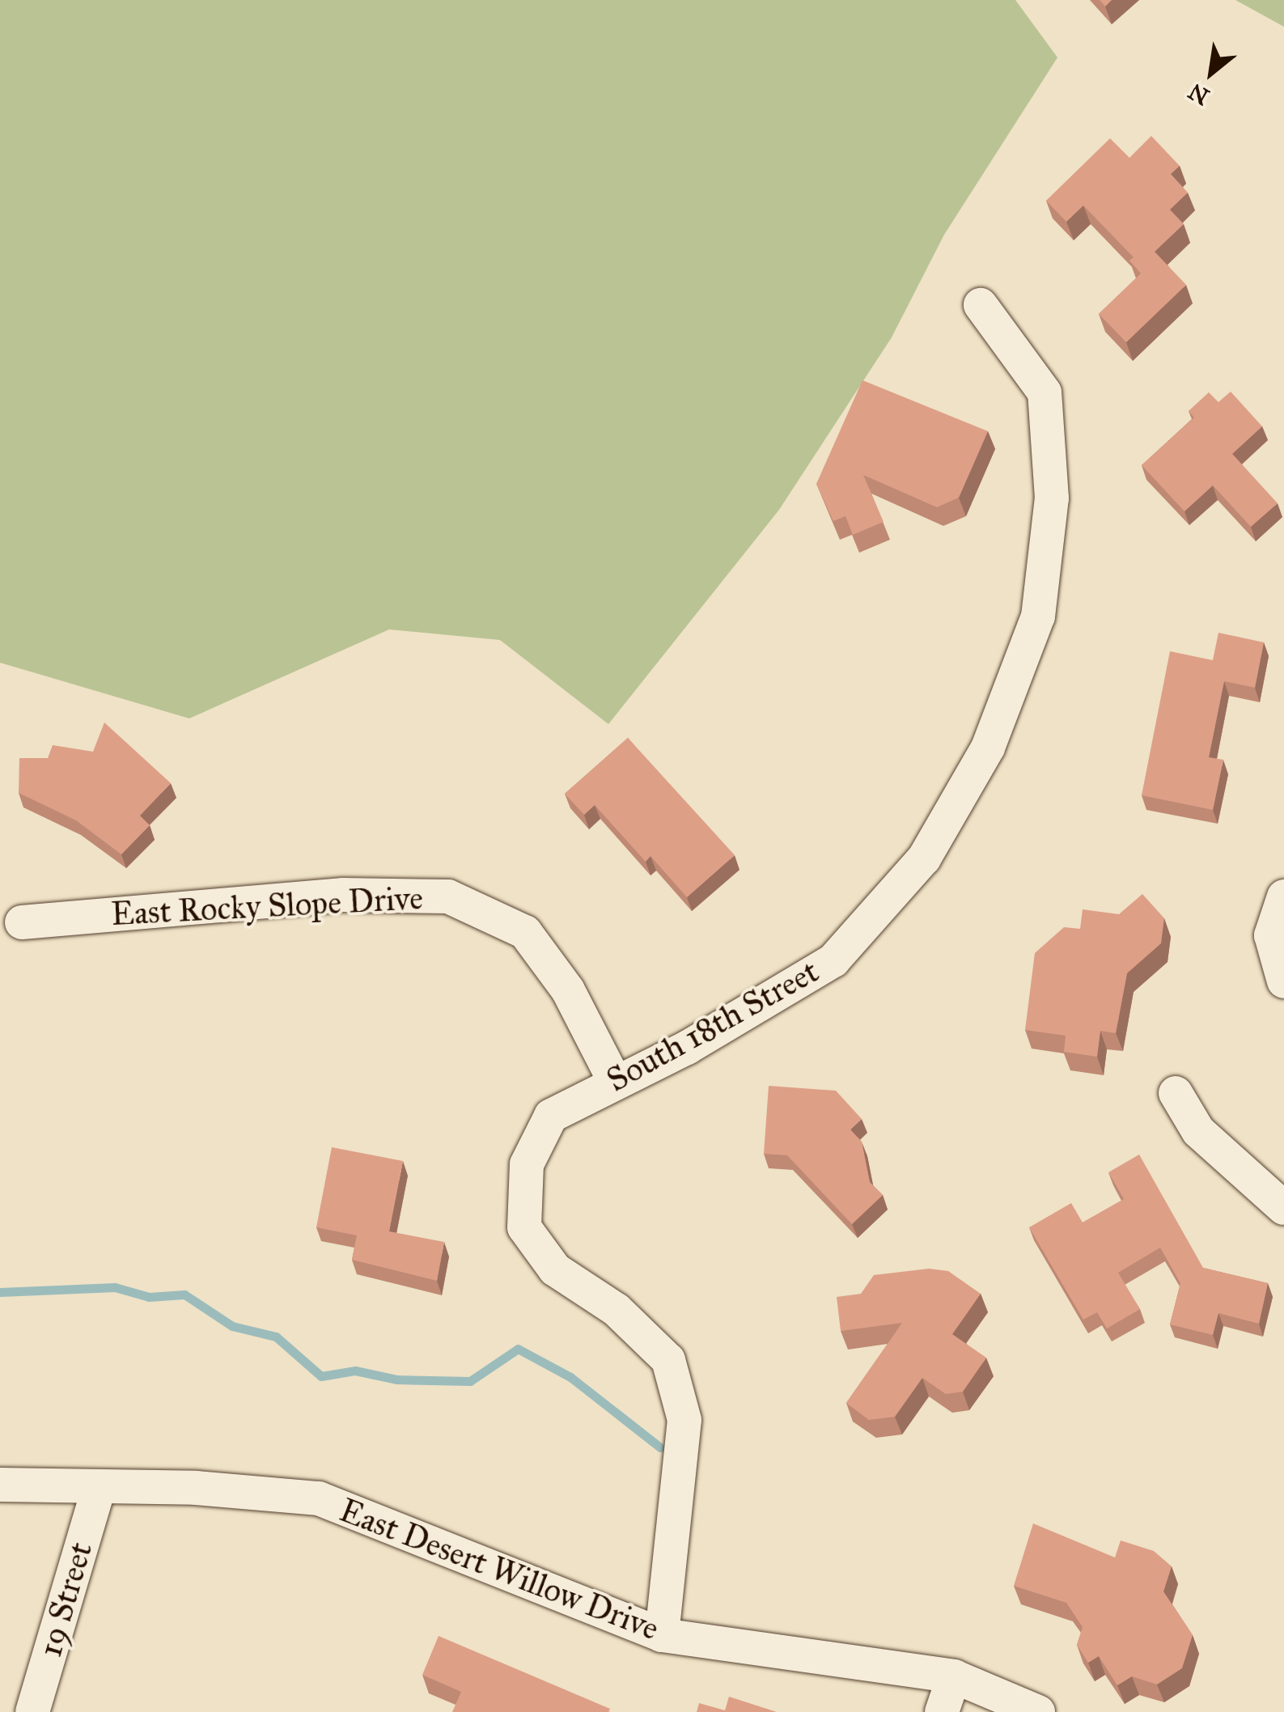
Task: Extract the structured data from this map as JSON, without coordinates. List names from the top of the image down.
{
  "streets": {
    "street": [
      "East Rocky Slope Drive",
      "South 18th Street",
      "East Desert Willow Drive",
      "19 Street"
    ]
  },
  "crossings": [
    ["East Rocky Slope Drive", "South 18th Street"],
    ["South 18th Street", "East Desert Willow Drive"],
    ["East Desert Willow Drive", "19 Street"]
  ],
  "north": "bottom left"
}
